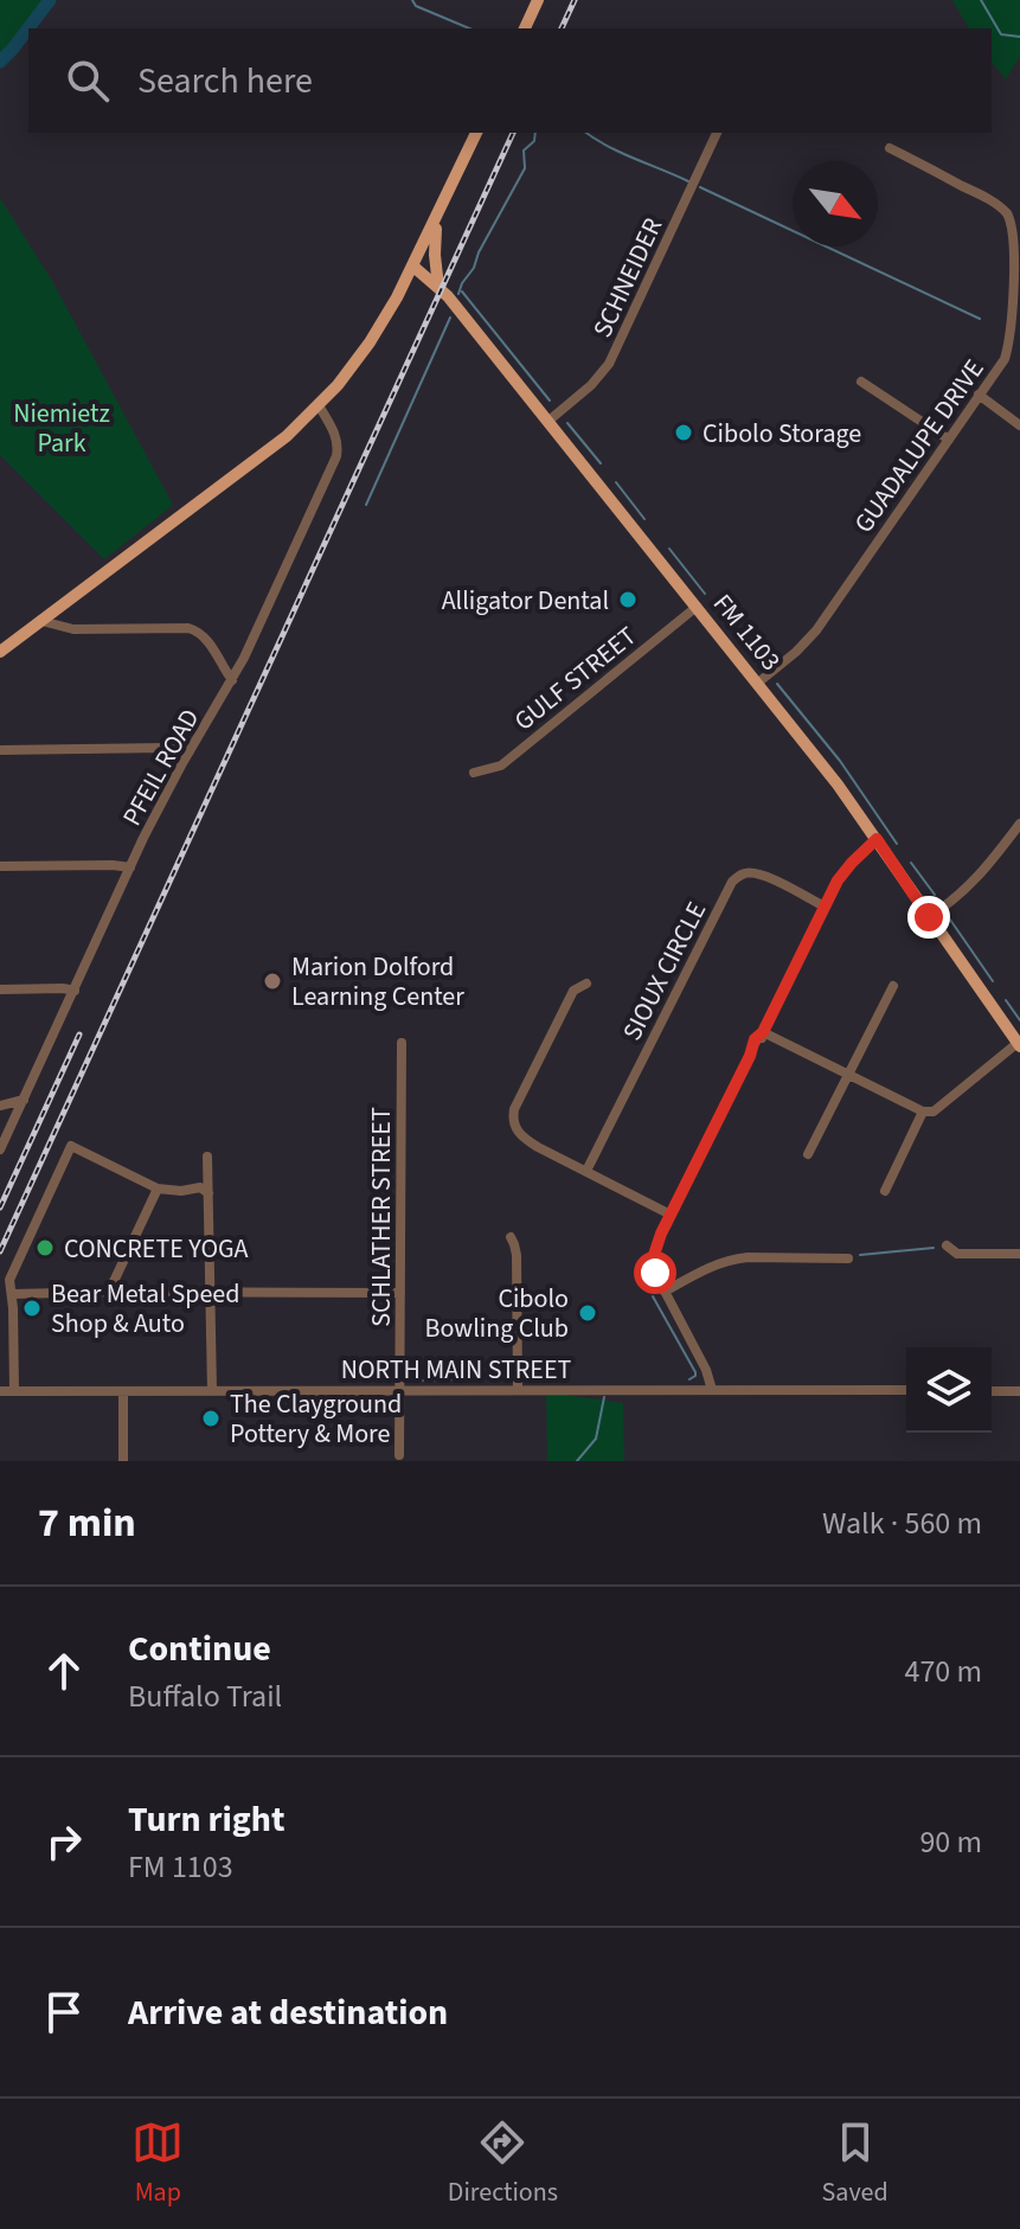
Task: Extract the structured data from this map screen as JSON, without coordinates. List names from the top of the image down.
{
  "streets": {
    "main road": ["FM 1103"],
    "street": [
      "SCHNEIDER",
      "GUADALUPE DRIVE",
      "GULF STREET",
      "PFEIL ROAD",
      "SIOUX CIRCLE",
      "SCHLATHER STREET",
      "NORTH MAIN STREET"
    ]
  },
  "crossings": [
    ["SCHNEIDER", "FM 1103"],
    ["GUADALUPE DRIVE", "FM 1103"],
    ["FM 1103", "GULF STREET"],
    ["SCHLATHER STREET", "NORTH MAIN STREET"]
  ],
  "parks": ["Niemietz Park"],
  "places": [
    "Cibolo Storage",
    "Alligator Dental",
    "Marion Dolford Learning Center",
    "CONCRETE YOGA",
    "Bear Metal Speed Shop & Auto",
    "Cibolo Bowling Club",
    "The Clayground Pottery & More"
  ],
  "north": "bottom right",
  "page": {
    "search": "Search here",
    "heading": ["7 min", "Walk · 560 m"],
    "list": [
      ["Continue", "Buffalo Trail", "470 m"],
      ["Turn right", "FM 1103", "90 m"],
      "Arrive at destination"
    ],
    "nav": ["Map", "Directions", "Saved"]
  }
}
